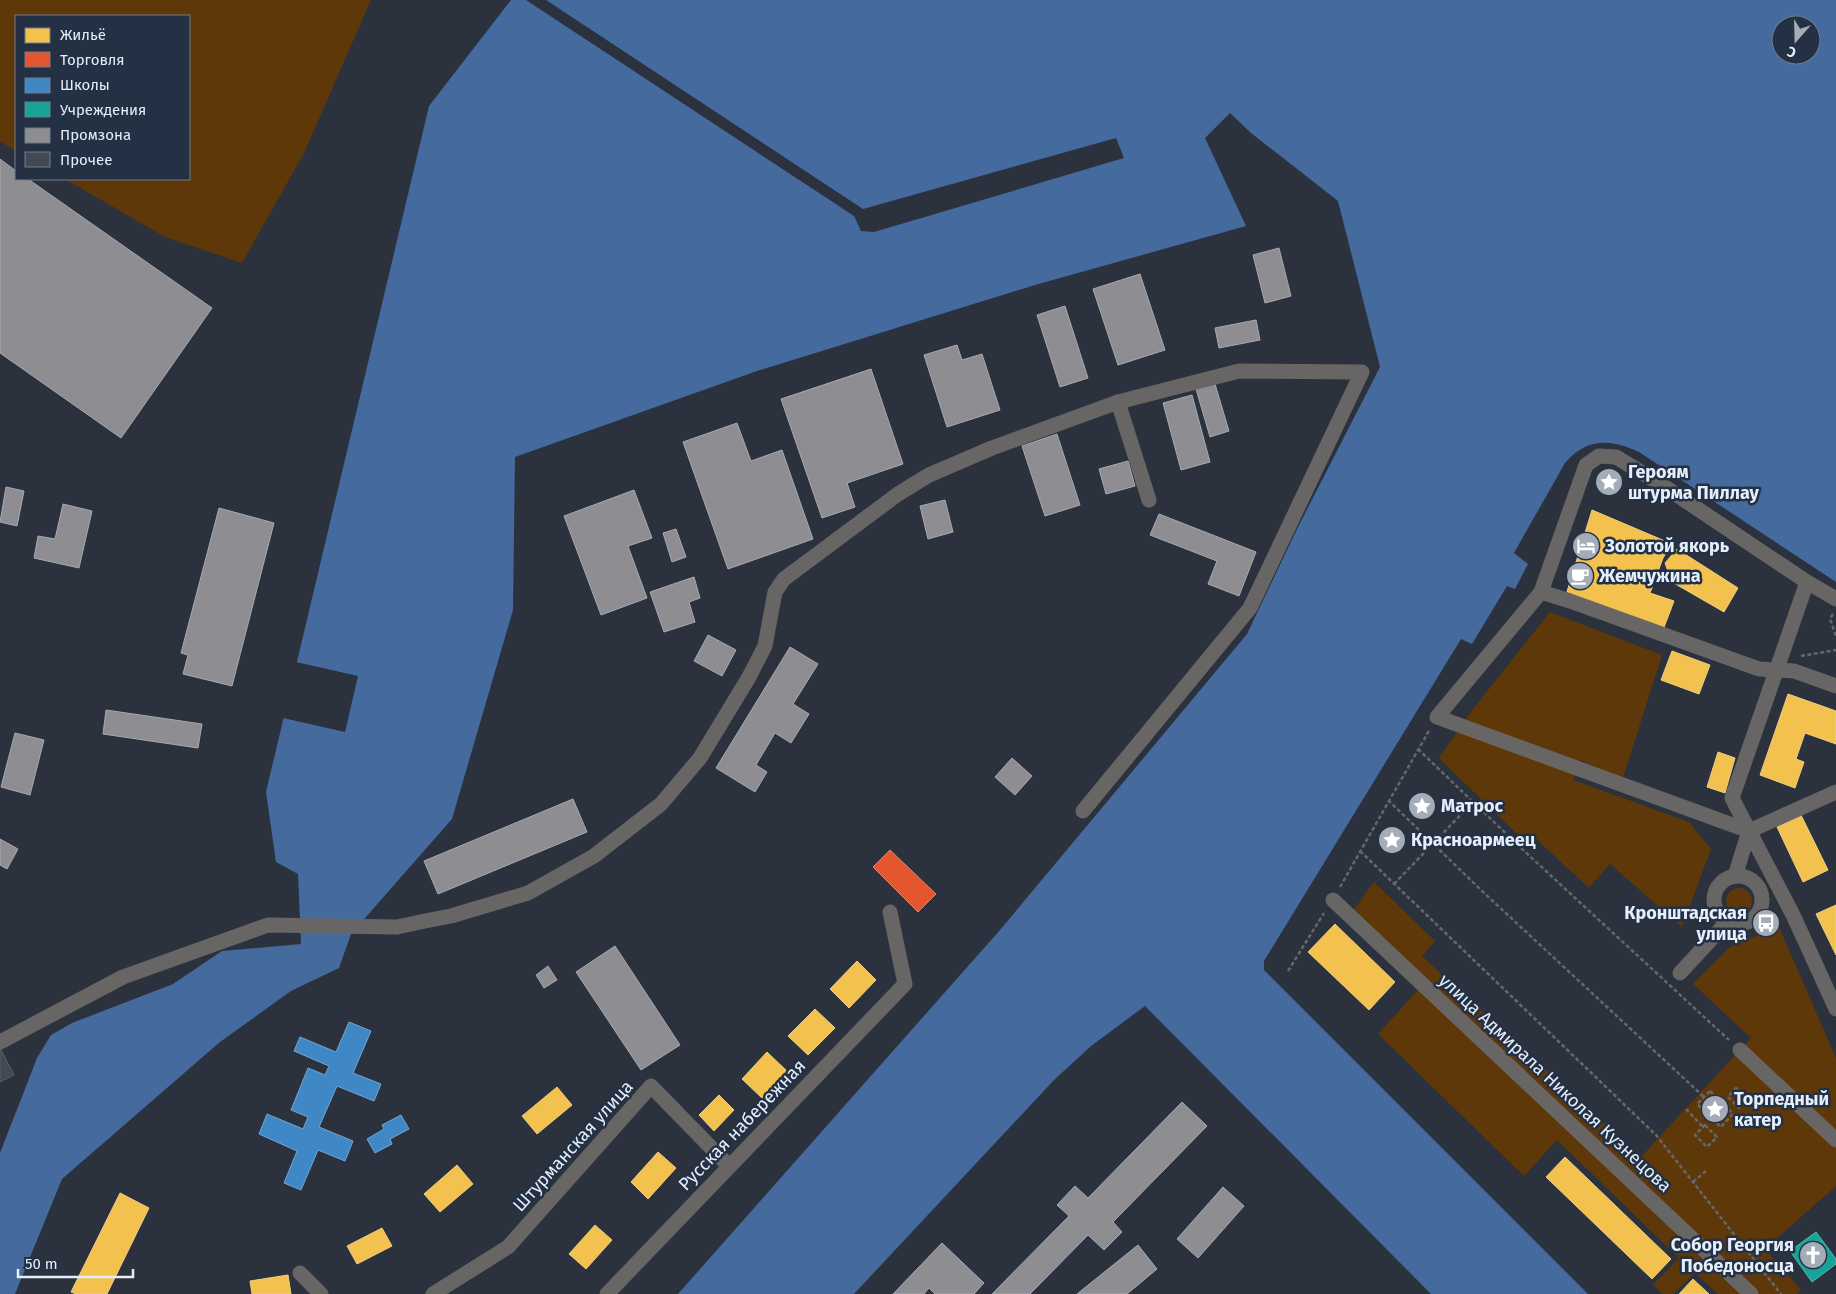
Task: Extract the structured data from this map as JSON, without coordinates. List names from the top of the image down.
{
  "streets": {
    "street": ["улица Адмирала Николая Кузнецова", "Русская набережная", "Штурманская улица"]
  },
  "crossings": [
    ["Русская набережная", "Штурманская улица"]
  ],
  "places": {
    "place": [
      "Героям штурма Пиллау",
      "Матрос",
      "Красноармеец",
      "Торпедный катер"
    ],
    "hotel": ["Золотой якорь"],
    "cafe": ["Жемчужина"],
    "bus stop": ["Кронштадская улица"],
    "church": ["Собор Георгия Победоносца"]
  },
  "legend": [
    "Жильё",
    "Торговля",
    "Школы",
    "Учреждения",
    "Промзона",
    "Прочее"
  ],
  "scale_bar": "50 m",
  "north": "bottom"
}
